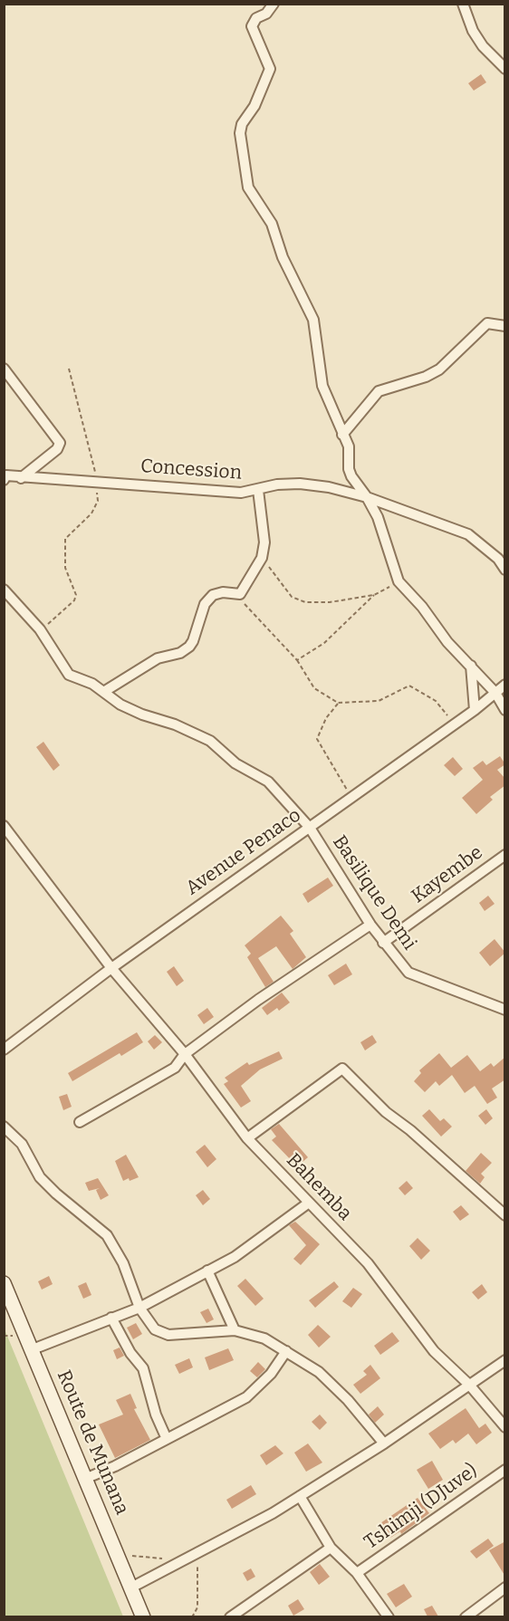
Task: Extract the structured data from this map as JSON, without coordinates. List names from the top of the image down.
{
  "streets": {
    "main road": ["Route de Munana"],
    "street": [
      "Concession",
      "Avenue Penaco",
      "Kayembe",
      "Basilique Demi",
      "Bahemba",
      "Tshimji (DJuve)"
    ]
  },
  "crossings": [
    ["Avenue Penaco", "Basilique Demi"],
    ["Avenue Penaco", "Bahemba"],
    ["Kayembe", "Basilique Demi"]
  ]
}
